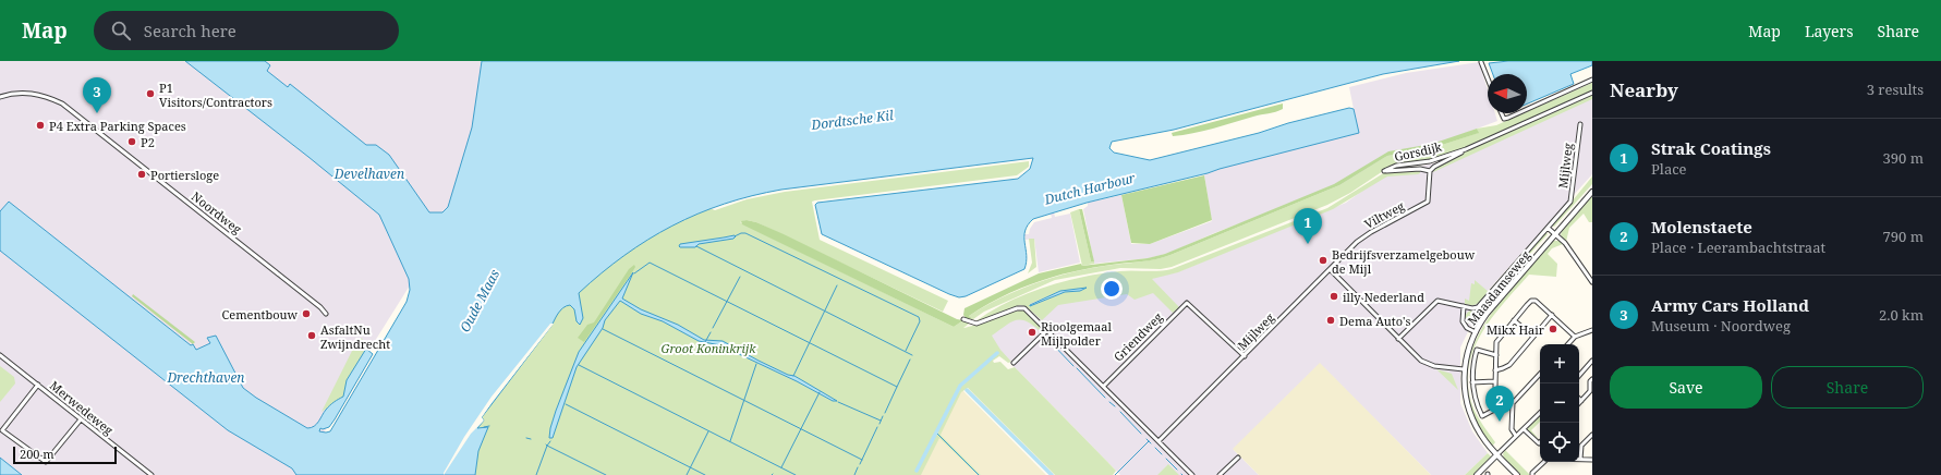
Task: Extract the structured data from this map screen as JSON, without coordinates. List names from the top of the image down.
{
  "streets": {
    "street": [
      "Gorsdijk",
      "Mijlweg",
      "Noordweg",
      "Viltweg",
      "Maasdamseweg",
      "Griendweg",
      "Merwedeweg"
    ]
  },
  "crossings": [
    ["Gorsdijk", "Viltweg"],
    ["Mijlweg", "Viltweg"],
    ["Mijlweg", "Griendweg"]
  ],
  "water": [
    "Dordtsche Kil",
    "Develhaven",
    "Dutch Harbour",
    "Oude Maas",
    "Drechthaven"
  ],
  "parks": ["Groot Koninkrijk"],
  "places": [
    "P1 Visitors/Contractors",
    "P4 Extra Parking Spaces",
    "P2",
    "Portiersloge",
    "Bedrijfsverzamelgebouw de Mijl",
    "illy Nederland",
    "Cementbouw",
    "Dema Auto's",
    "Mikx Hair",
    "Rioolgemaal Mijlpolder",
    "AsfaltNu Zwijndrecht"
  ],
  "scale_bar": "200 m",
  "north": "left",
  "page": {
    "header": "Map",
    "search": "Search here",
    "nav": ["Map", "Layers", "Share"],
    "heading": ["Nearby", "3 results"],
    "pins": ["3", "1", "2"],
    "list": [
      {
        "mark": "1",
        "name": "Strak Coatings",
        "note": "Place",
        "value": "390 m"
      },
      {
        "mark": "2",
        "name": "Molenstaete",
        "note": "Place · Leerambachtstraat",
        "value": "790 m"
      },
      {
        "mark": "3",
        "name": "Army Cars Holland",
        "note": "Museum · Noordweg",
        "value": "2.0 km"
      }
    ],
    "map_buttons": ["+", "−"],
    "buttons": ["Save", "Share"],
    "scale": "200 m"
  }
}
